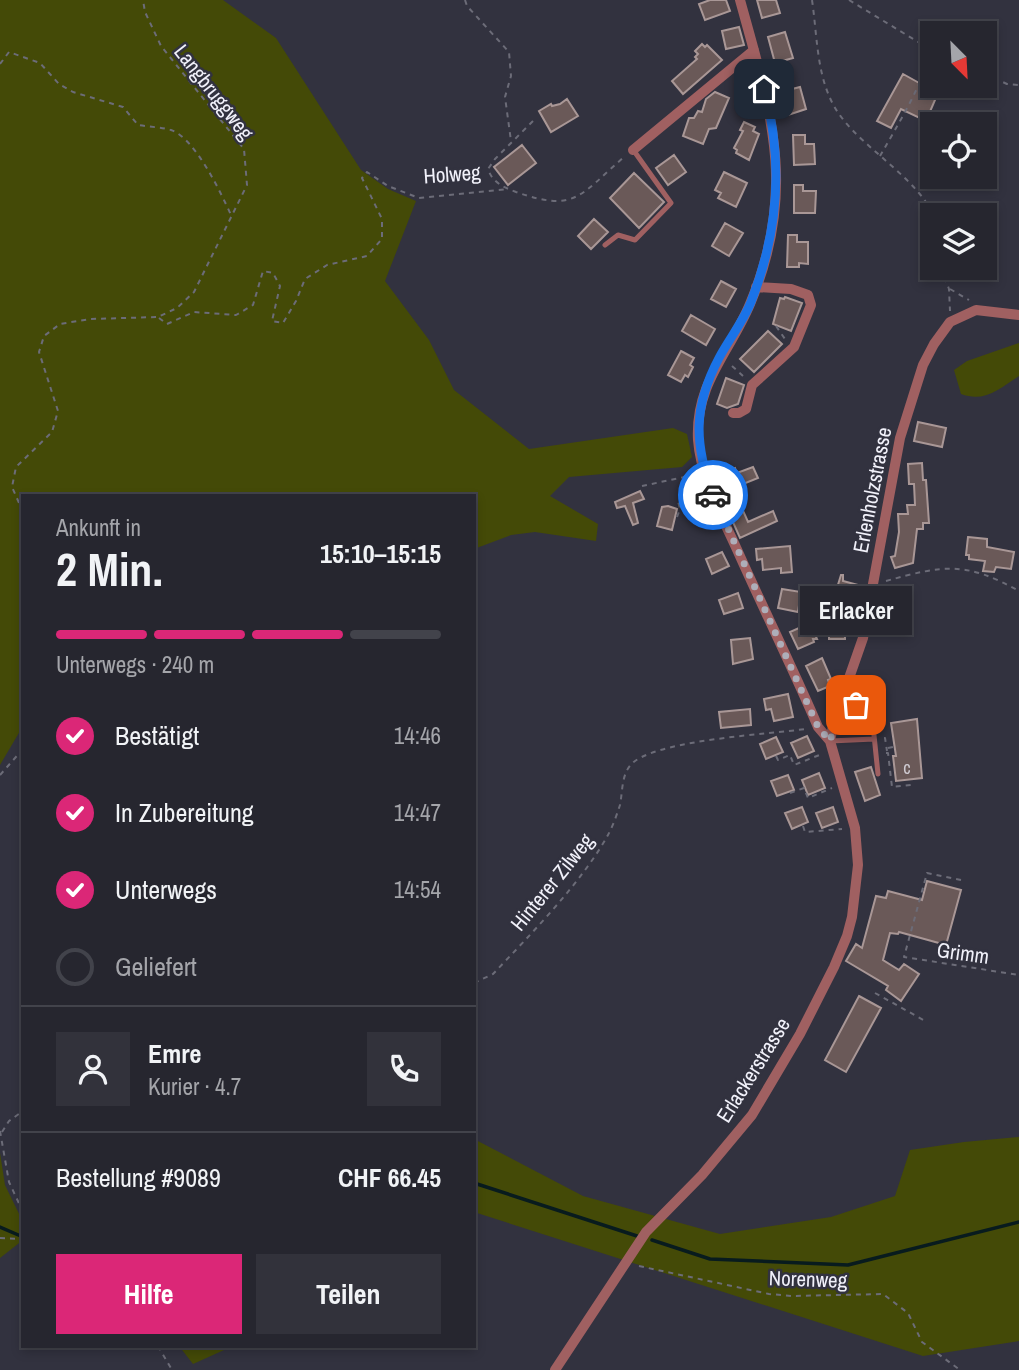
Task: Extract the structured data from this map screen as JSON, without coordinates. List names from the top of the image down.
{
  "streets": {
    "street": ["Erlenholzstrasse", "Erlackerstrasse"],
    "path": [
      "Langbruggweg",
      "Holweg",
      "Hinterer Zilweg",
      "Grimm",
      "Norenweg"
    ]
  },
  "crossings": [
    ["Langbruggweg", "Holweg"],
    ["Erlenholzstrasse", "Erlackerstrasse"],
    ["Erlackerstrasse", "Norenweg"]
  ],
  "places": ["Erlacker"],
  "house_numbers": ["c"],
  "north": "bottom right",
  "page": {
    "heading": ["2 Min.", "Ankunft in", "15:10–15:15"],
    "panel": [
      "Emre",
      "Kurier · 4.7",
      "Bestellung #9089",
      "CHF 66.45"
    ],
    "bubble": "Erlacker",
    "bar": "Unterwegs · 240 m",
    "list": [
      ["Bestätigt", "14:46"],
      ["In Zubereitung", "14:47"],
      ["Unterwegs", "14:54"],
      "Geliefert"
    ],
    "buttons": ["Hilfe", "Teilen"]
  }
}
